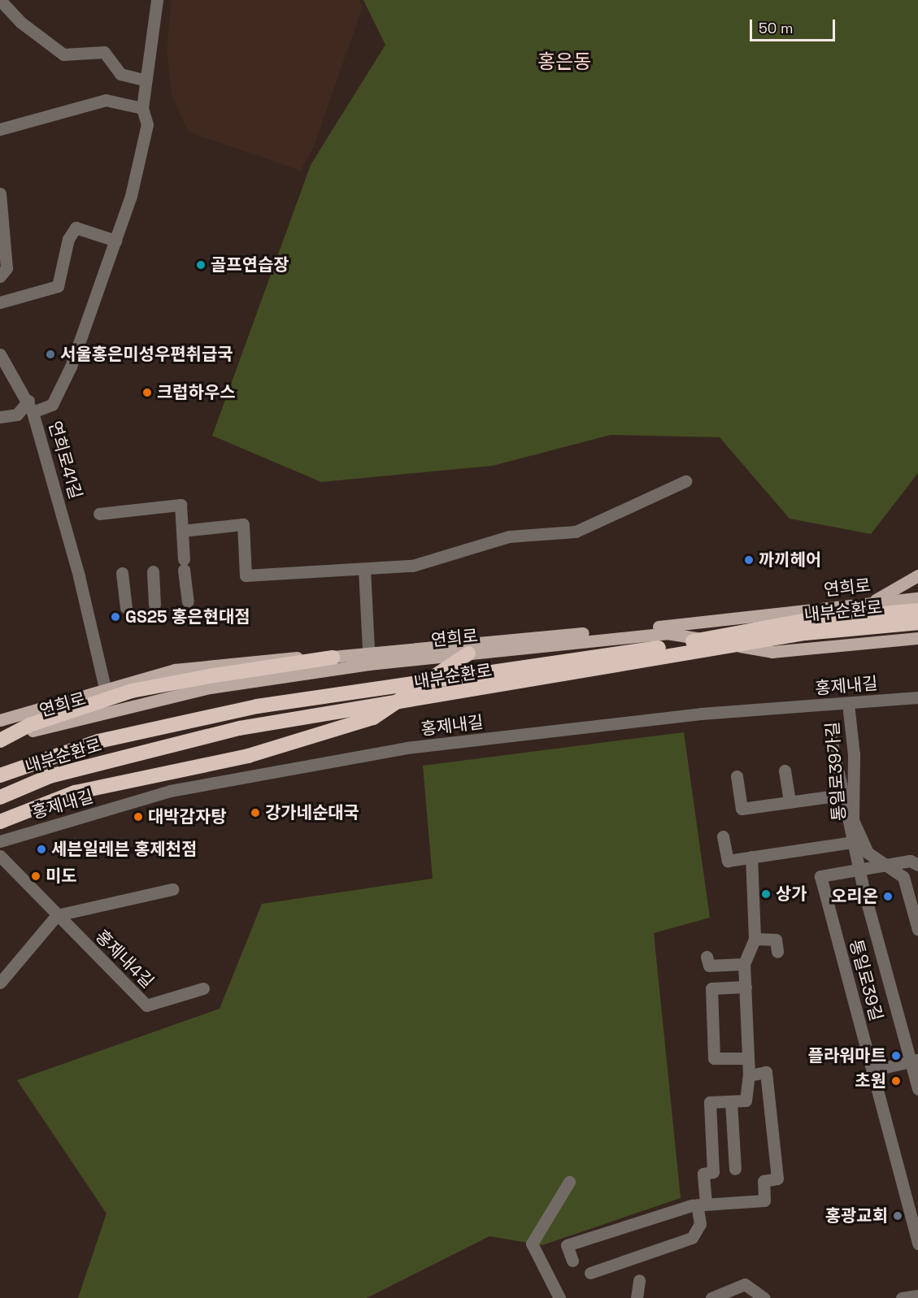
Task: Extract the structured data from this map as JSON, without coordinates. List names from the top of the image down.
{
  "streets": {
    "highway": ["내부순환로"],
    "main road": ["연희로"],
    "street": [
      "연희로41길",
      "홍제내길",
      "통일로39가길",
      "홍제내4길",
      "통일로39길"
    ]
  },
  "crossings": [
    ["연희로41길", "연희로"],
    ["홍제내길", "통일로39가길"]
  ],
  "districts": ["홍은동"],
  "places": [
    "골프연습장",
    "서울홍은미성우편취급국",
    "크럽하우스",
    "까끼헤어",
    "GS25 홍은현대점",
    "강가네순대국",
    "대박감자탕",
    "세븐일레븐 홍제천점",
    "미도",
    "상가",
    "오리온",
    "플라워마트",
    "초원",
    "홍광교회"
  ],
  "scale_bar": "50 m"
}
